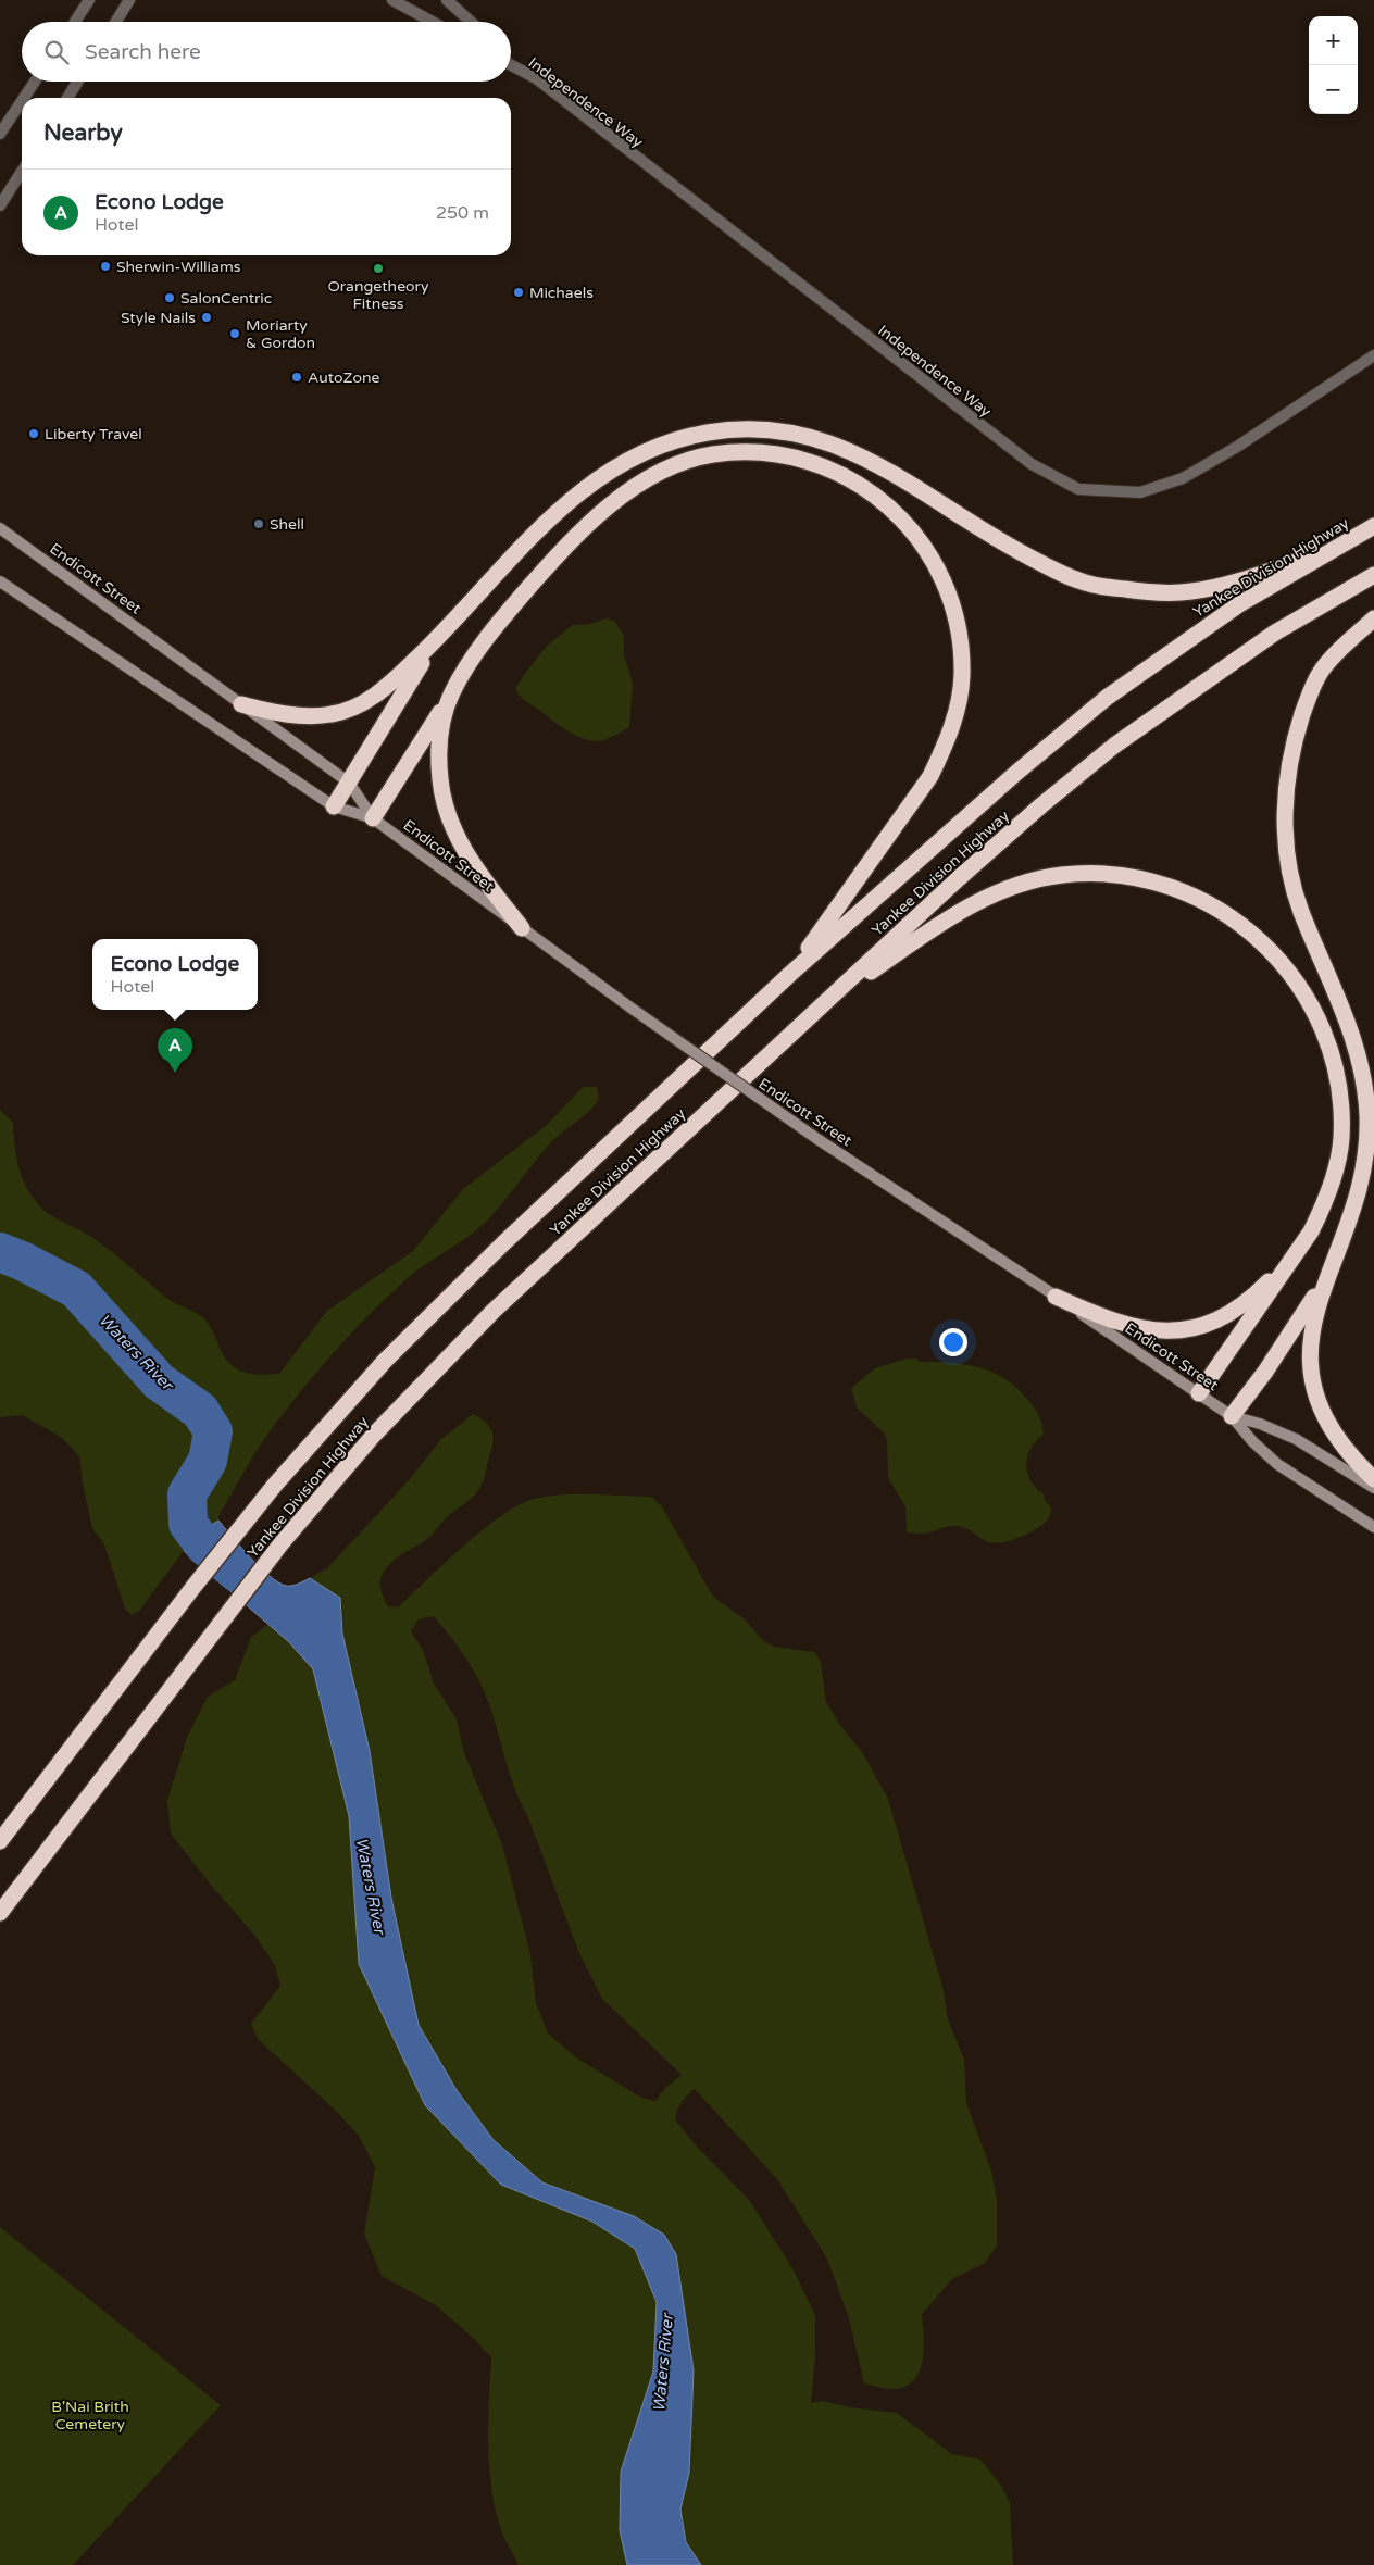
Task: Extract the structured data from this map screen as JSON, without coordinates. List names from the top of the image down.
{
  "streets": {
    "highway": ["Yankee Division Highway"],
    "main road": ["Endicott Street"],
    "street": ["Independence Way"]
  },
  "water": ["Waters River"],
  "parks": ["B'Nai Brith Cemetery"],
  "places": [
    "Sherwin-Williams",
    "Orangetheory Fitness",
    "Michaels",
    "SalonCentric",
    "Style Nails",
    "Moriarty & Gordon",
    "AutoZone",
    "Liberty Travel",
    "Shell"
  ],
  "page": {
    "map_buttons": ["+", "−"],
    "search": "Search here",
    "heading": "Nearby",
    "list": [
      {
        "mark": "A",
        "name": "Econo Lodge",
        "note": "Hotel",
        "value": "250 m"
      }
    ],
    "popup": ["Econo Lodge", "Hotel"],
    "pins": "A"
  }
}
